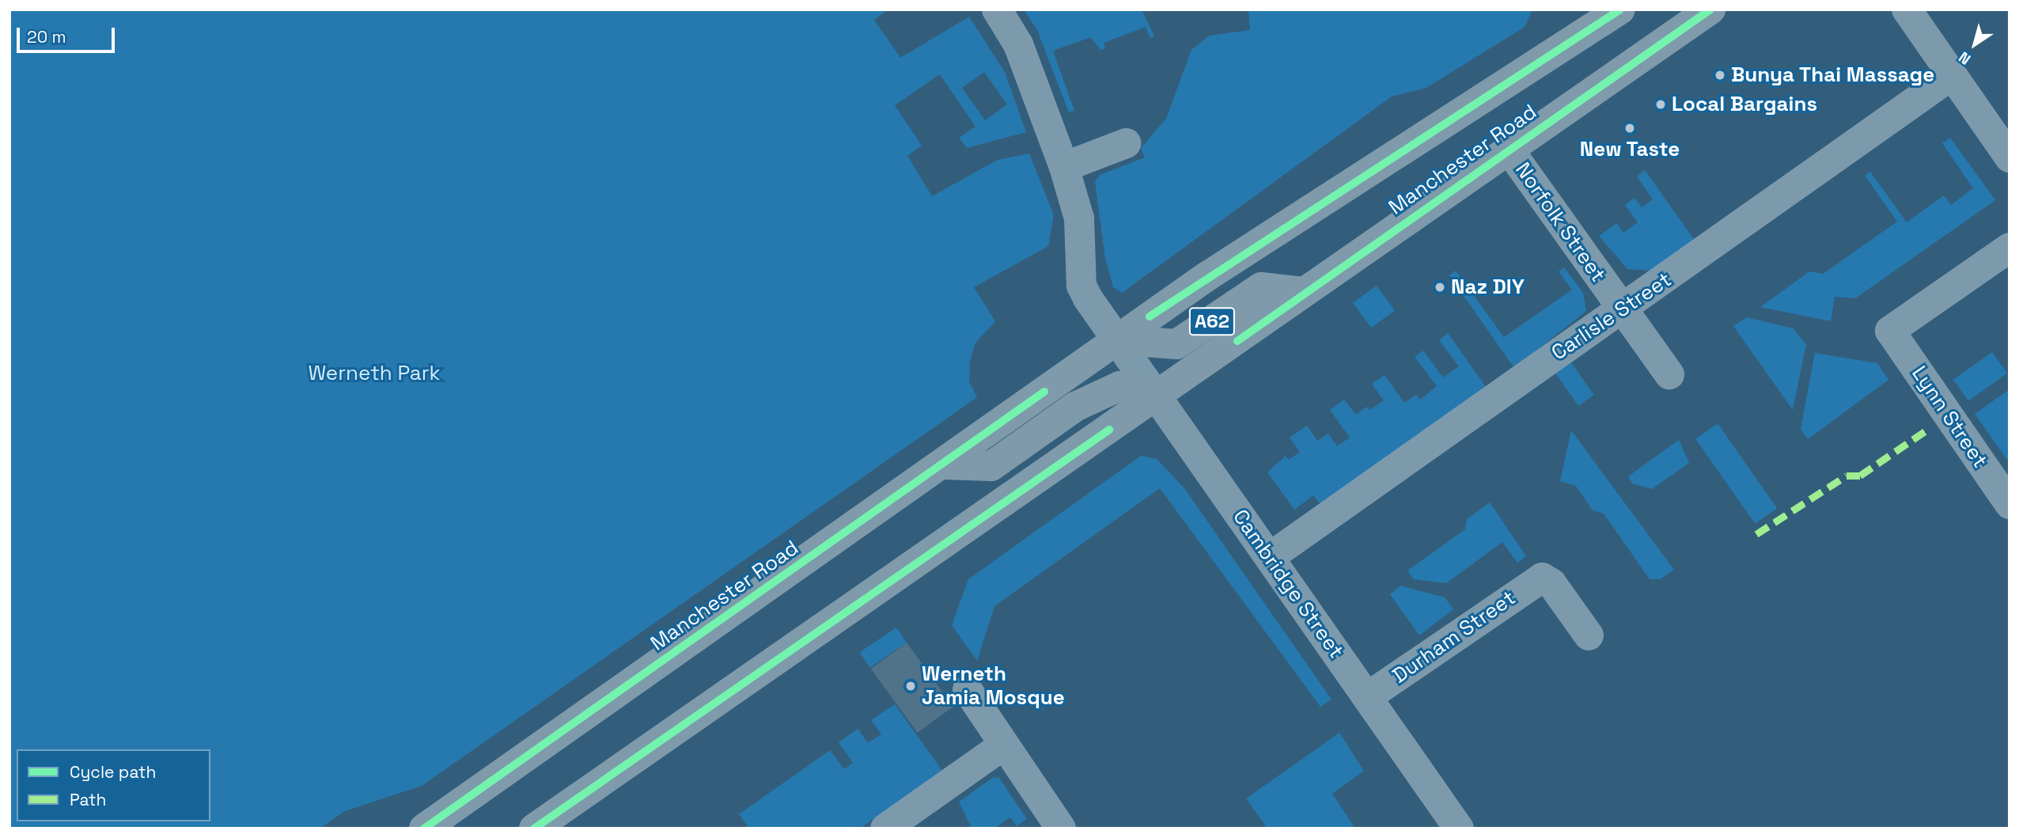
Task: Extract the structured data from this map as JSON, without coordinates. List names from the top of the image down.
{
  "streets": {
    "highway": ["Manchester Road", "A62"],
    "street": [
      "Norfolk Street",
      "Carlisle Street",
      "Lynn Street",
      "Cambridge Street",
      "Durham Street"
    ]
  },
  "crossings": [
    ["Manchester Road", "Norfolk Street"],
    ["Manchester Road", "A62"],
    ["Manchester Road", "Cambridge Street"],
    ["Norfolk Street", "Carlisle Street"],
    ["Carlisle Street", "Cambridge Street"],
    ["A62", "Cambridge Street"],
    ["Cambridge Street", "Durham Street"]
  ],
  "parks": ["Werneth Park"],
  "places": [
    "Bunya Thai Massage",
    "Local Bargains",
    "New Taste",
    "Naz DIY",
    "Werneth Jamia Mosque"
  ],
  "legend": ["Cycle path", "Path"],
  "scale_bar": "20 m",
  "north": "bottom left"
}
